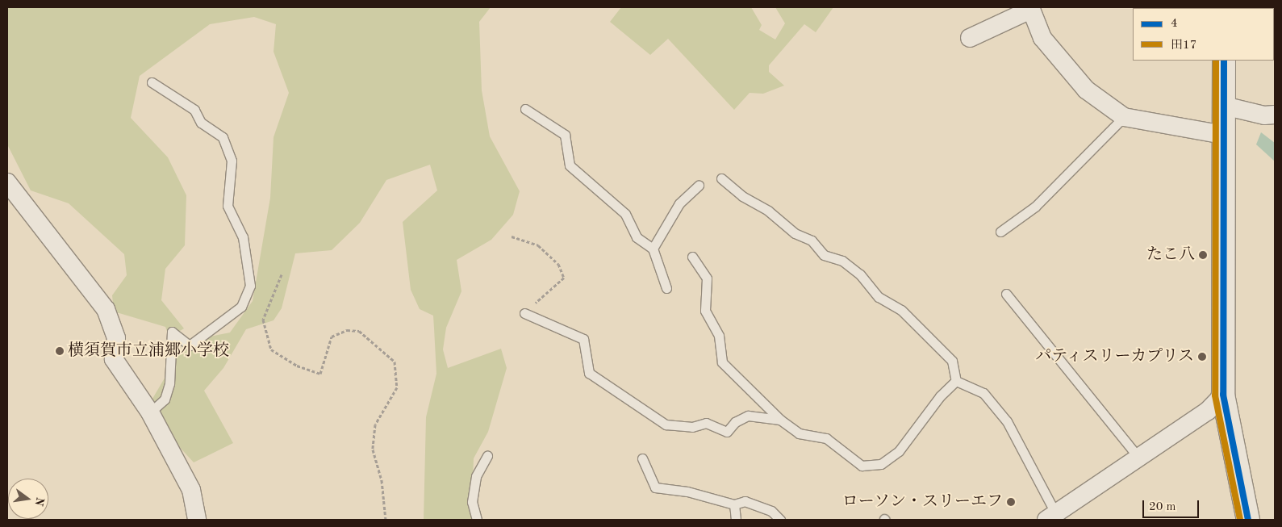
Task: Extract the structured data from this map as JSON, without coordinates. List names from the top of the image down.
{
  "places": [
    "たこ八",
    "横須賀市立浦郷小学校",
    "パティスリーカプリス",
    "ローソン・スリーエフ"
  ],
  "lines": ["transit line 4", "transit line 田17"],
  "legend": ["4", "田17"],
  "scale_bar": "20 m",
  "north": "right"
}
